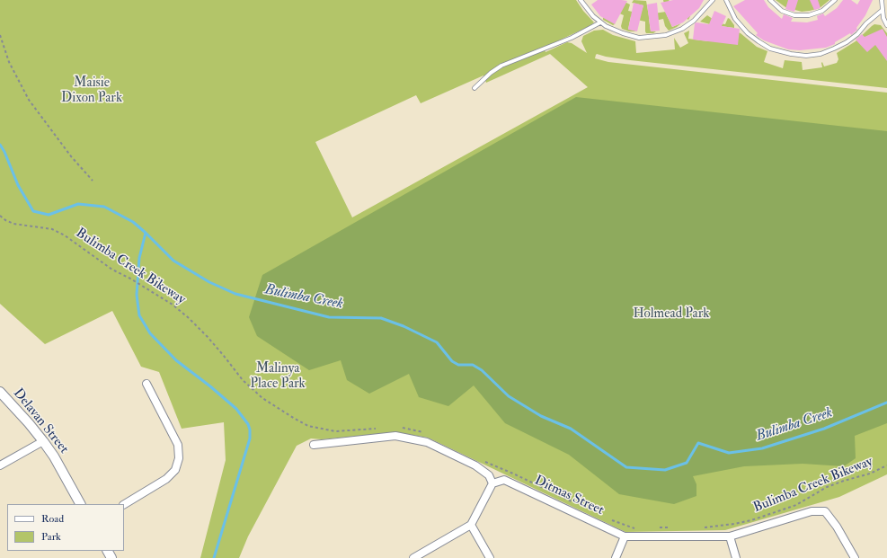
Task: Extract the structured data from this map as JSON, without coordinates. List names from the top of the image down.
{
  "streets": {
    "street": ["Delavan Street", "Ditmas Street"],
    "path": ["Bulimba Creek Bikeway"]
  },
  "water": ["Bulimba Creek"],
  "parks": ["Maisie Dixon Park", "Holmead Park", "Malinya Place Park"],
  "legend": ["Road", "Park"]
}
